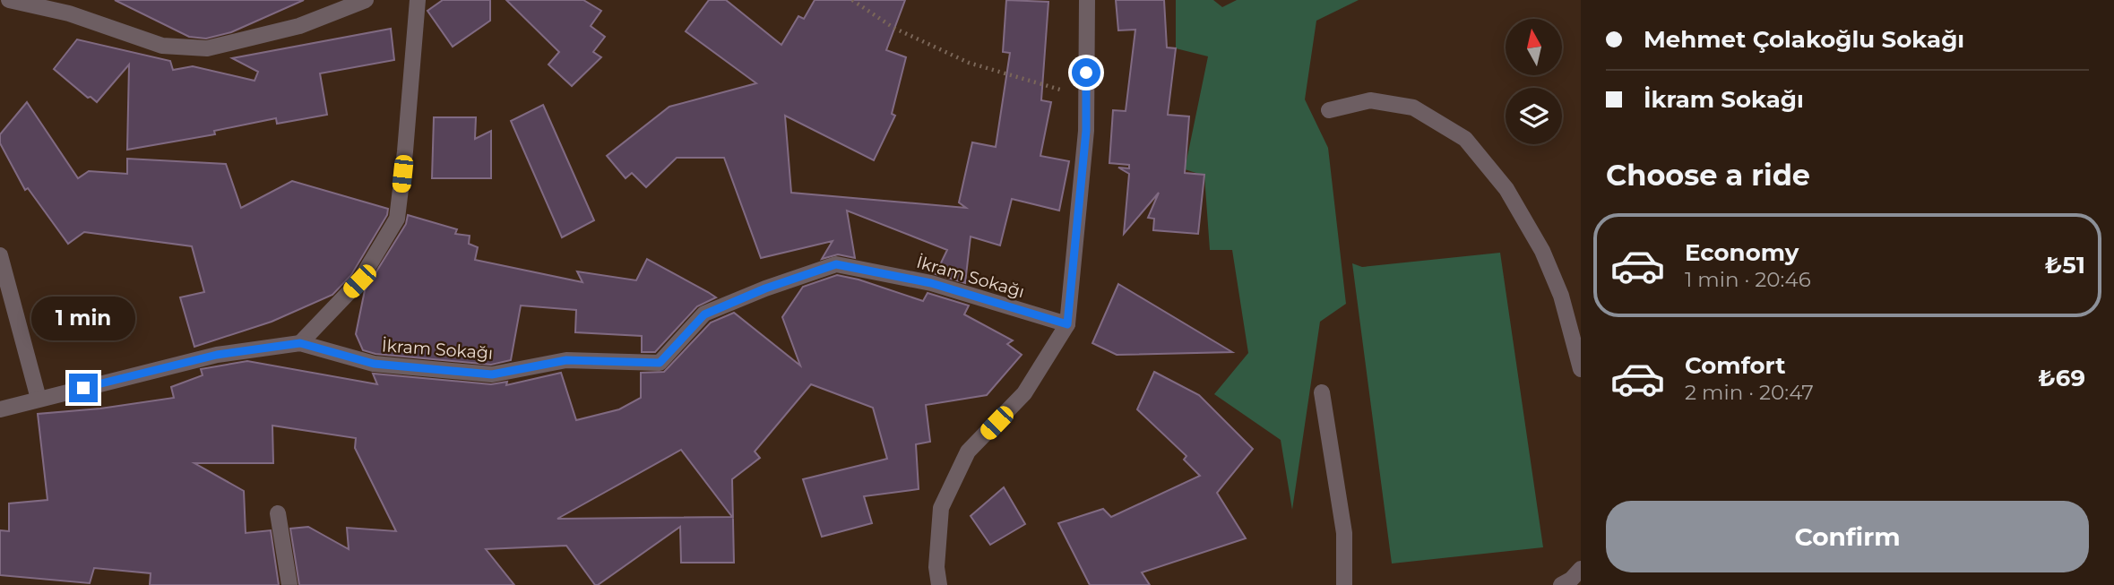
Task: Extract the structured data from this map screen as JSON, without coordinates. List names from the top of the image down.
{
  "streets": {
    "street": ["İkram Sokağı"]
  },
  "north": "top",
  "page": {
    "banner": ["Mehmet Çolakoğlu Sokağı", "İkram Sokağı"],
    "heading": "Choose a ride",
    "list": [
      {
        "name": "Economy",
        "note": "1 min · 20:46",
        "value": "₺51"
      },
      {
        "name": "Comfort",
        "note": "2 min · 20:47",
        "value": "₺69"
      }
    ],
    "bubble": "1 min",
    "buttons": "Confirm"
  }
}
